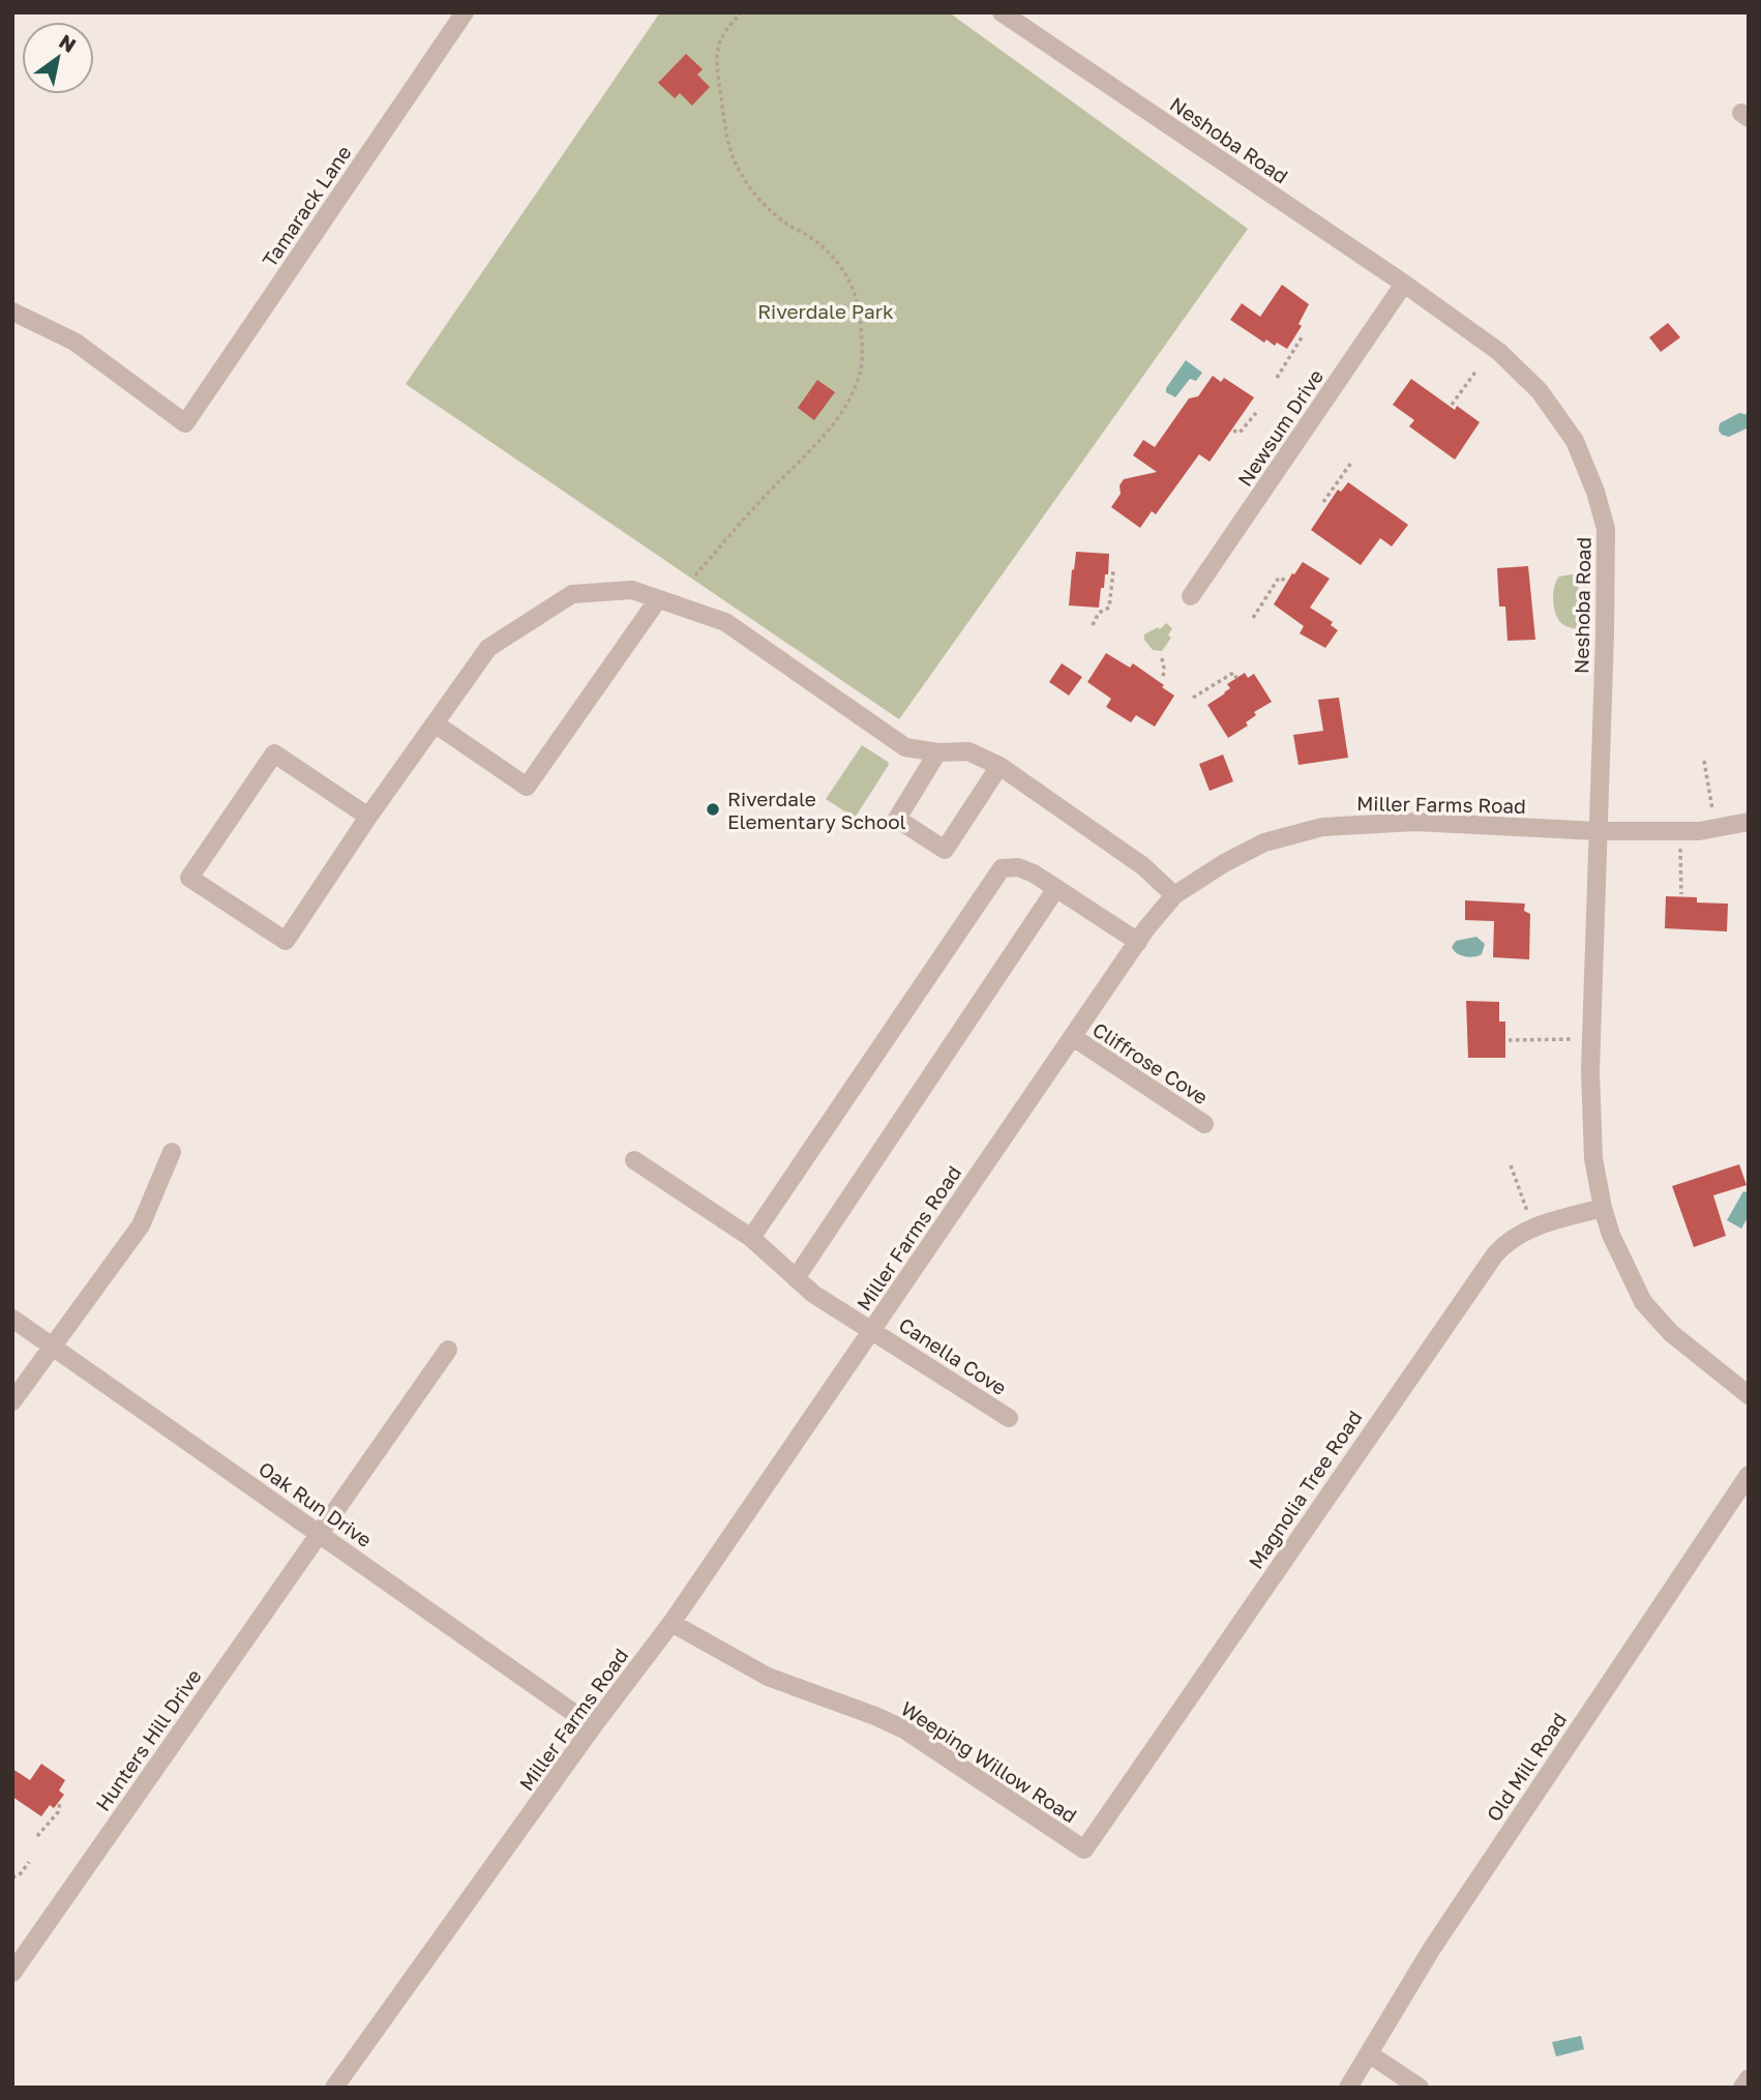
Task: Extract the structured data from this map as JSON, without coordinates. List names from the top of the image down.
{
  "streets": {
    "street": [
      "Neshoba Road",
      "Tamarack Lane",
      "Newsum Drive",
      "Miller Farms Road",
      "Cliffrose Cove",
      "Canella Cove",
      "Magnolia Tree Road",
      "Oak Run Drive",
      "Hunters Hill Drive",
      "Weeping Willow Road",
      "Old Mill Road"
    ]
  },
  "crossings": [
    ["Neshoba Road", "Newsum Drive"],
    ["Neshoba Road", "Miller Farms Road"],
    ["Neshoba Road", "Magnolia Tree Road"],
    ["Miller Farms Road", "Cliffrose Cove"],
    ["Miller Farms Road", "Canella Cove"],
    ["Miller Farms Road", "Oak Run Drive"],
    ["Miller Farms Road", "Weeping Willow Road"],
    ["Magnolia Tree Road", "Weeping Willow Road"],
    ["Oak Run Drive", "Hunters Hill Drive"]
  ],
  "parks": ["Riverdale Park"],
  "places": ["Riverdale Elementary School"],
  "north": "top right"
}
